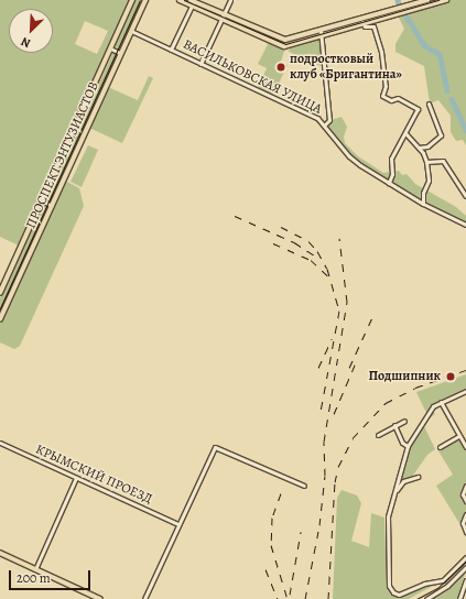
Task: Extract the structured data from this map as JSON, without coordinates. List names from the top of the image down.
{
  "streets": {
    "main road": ["ПРОСПЕКТ ЭНТУЗИАСТОВ"],
    "street": ["ВАСИЛЬКОВСКАЯ УЛИЦА", "КРЫМСКИЙ ПРОЕЗД"]
  },
  "crossings": [
    ["ВАСИЛЬКОВСКАЯ УЛИЦА", "ПРОСПЕКТ ЭНТУЗИАСТОВ"]
  ],
  "places": ["подростковый клуб «Бригантина»", "Подшипник"],
  "scale_bar": "200 m",
  "north": "bottom left"
}
